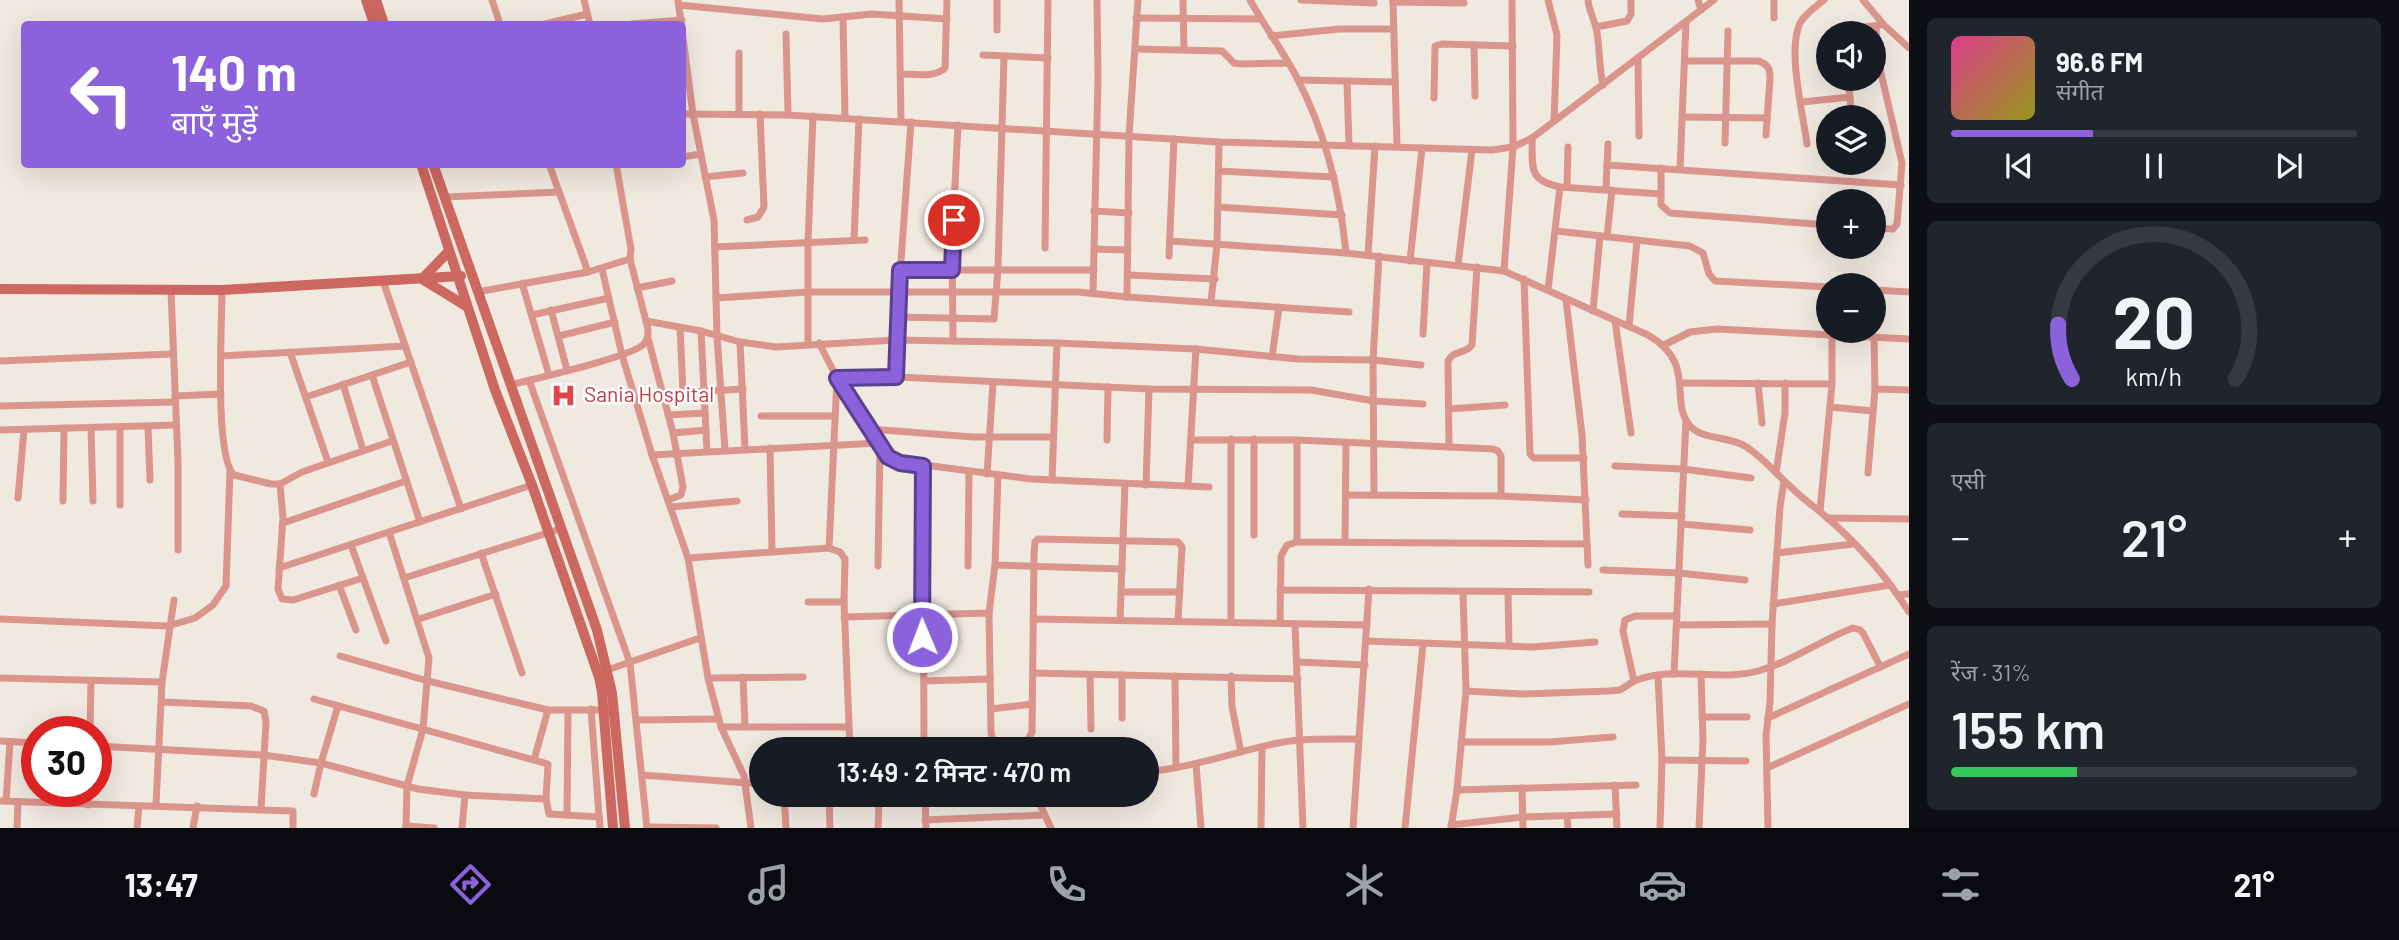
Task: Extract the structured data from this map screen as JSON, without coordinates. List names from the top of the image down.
{
  "places": {
    "hospital": ["Sania Hospital"]
  },
  "page": {
    "map_buttons": ["+", "−"],
    "turn": ["140 m", "बाएँ मुड़ें"],
    "song": ["96.6 FM", "संगीत"],
    "tile": [
      "एसी",
      ["रेंज · 31%", "155 km"]
    ],
    "heat": ["−", "21°", "+"],
    "limit": "30",
    "trip": "13:49 · 2 मिनट · 470 m",
    "tabs": ["13:47", "21°"],
    "gauge": ["20", "km/h"]
  }
}
